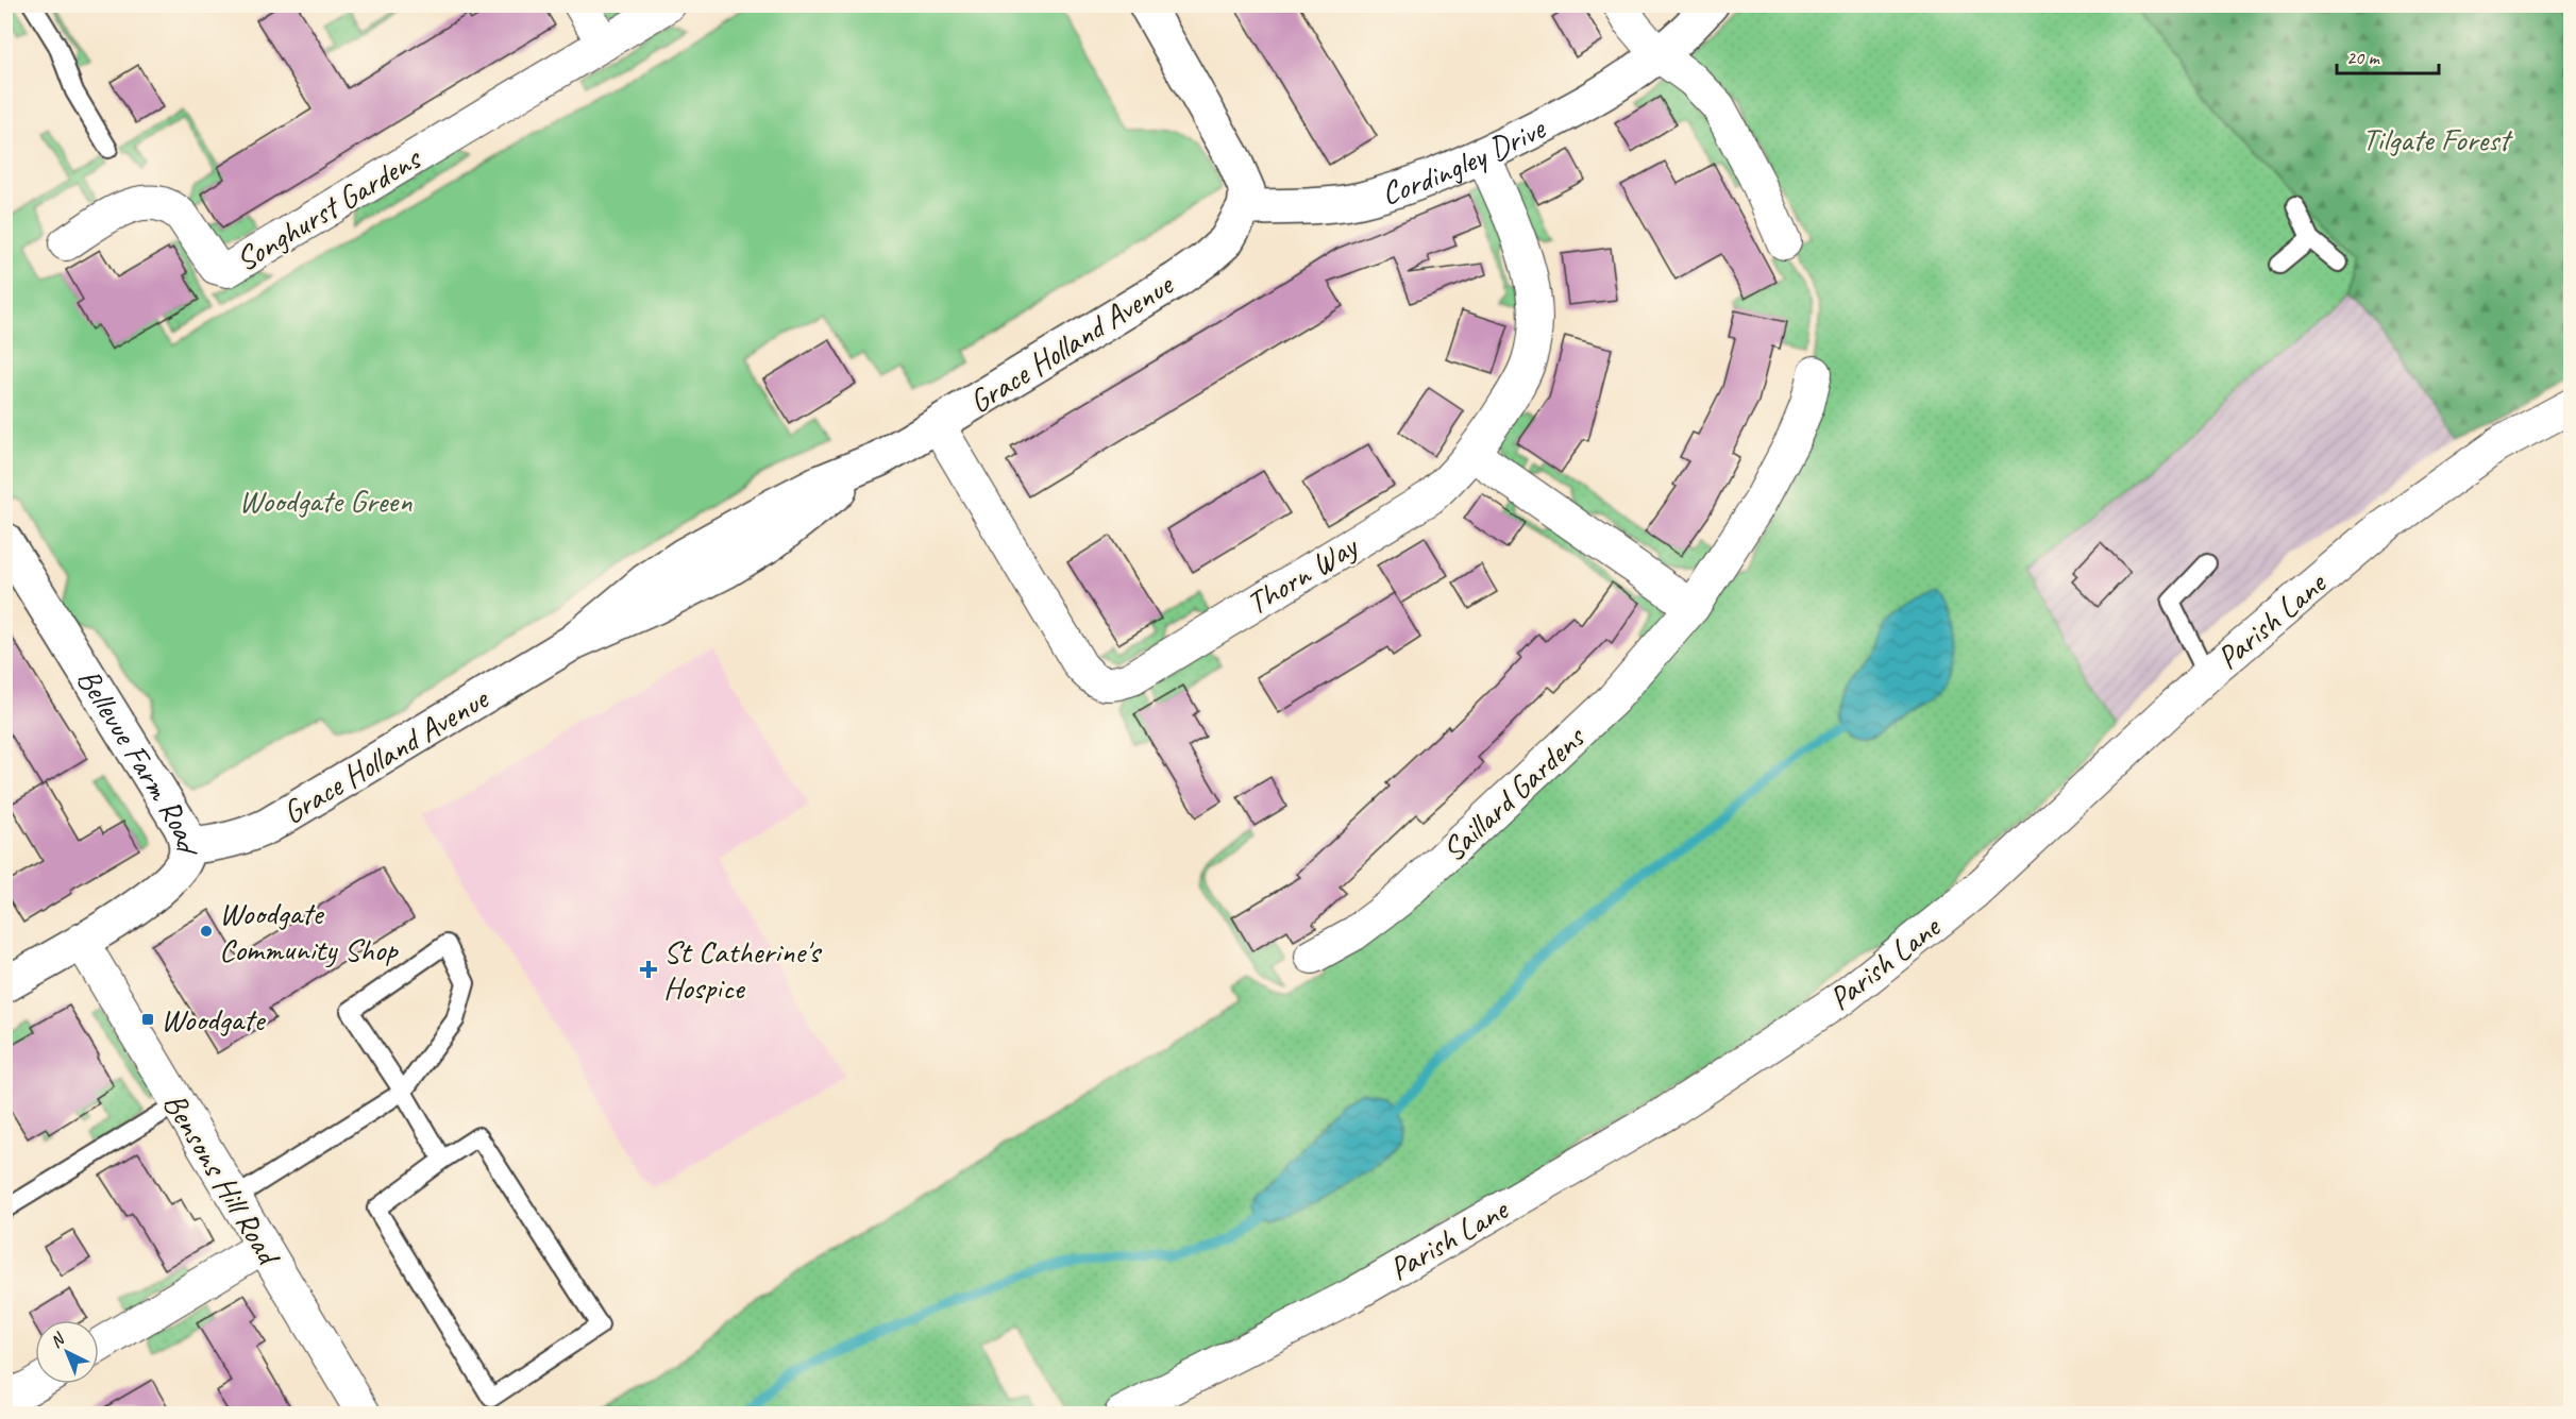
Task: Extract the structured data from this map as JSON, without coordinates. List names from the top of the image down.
{
  "streets": {
    "street": [
      "Cordingley Drive",
      "Songhurst Gardens",
      "Grace Holland Avenue",
      "Thorn Way",
      "Parish Lane",
      "Bellevue Farm Road",
      "Saillard Gardens",
      "Bensons Hill Road"
    ]
  },
  "crossings": [
    ["Cordingley Drive", "Grace Holland Avenue"],
    ["Cordingley Drive", "Thorn Way"],
    ["Grace Holland Avenue", "Thorn Way"],
    ["Grace Holland Avenue", "Bellevue Farm Road"],
    ["Bellevue Farm Road", "Bensons Hill Road"]
  ],
  "parks": ["Tilgate Forest", "Woodgate Green"],
  "places": {
    "other": ["Woodgate Community Shop"],
    "health": ["St Catherine's Hospice"],
    "transit": ["Woodgate"]
  },
  "scale_bar": "20 m",
  "north": "top left"
}
